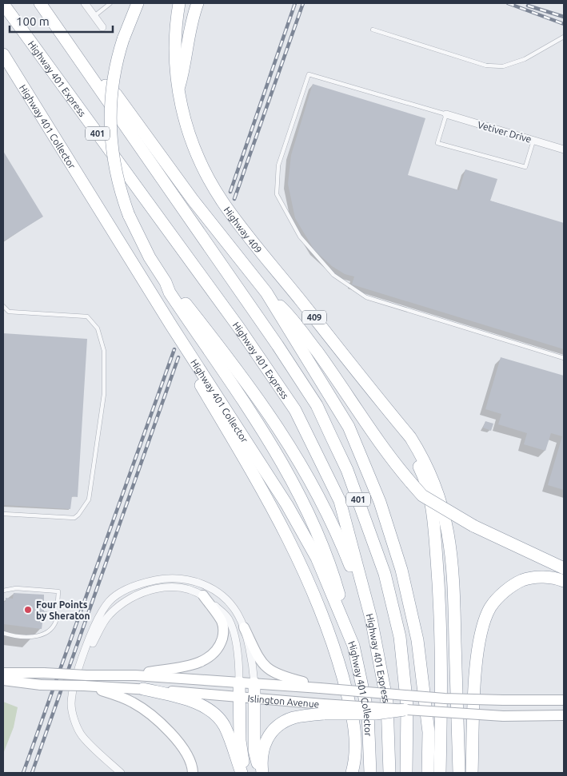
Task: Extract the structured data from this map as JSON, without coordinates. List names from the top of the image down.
{
  "streets": {
    "highway": [
      "Highway 401 Express",
      "Highway 401 Collector",
      "401",
      "Highway 409",
      "409"
    ],
    "main road": ["Islington Avenue"],
    "street": ["Vetiver Drive"]
  },
  "crossings": [
    ["Highway 401 Express", "401"]
  ],
  "places": ["Four Points by Sheraton"],
  "scale_bar": "100 m"
}
